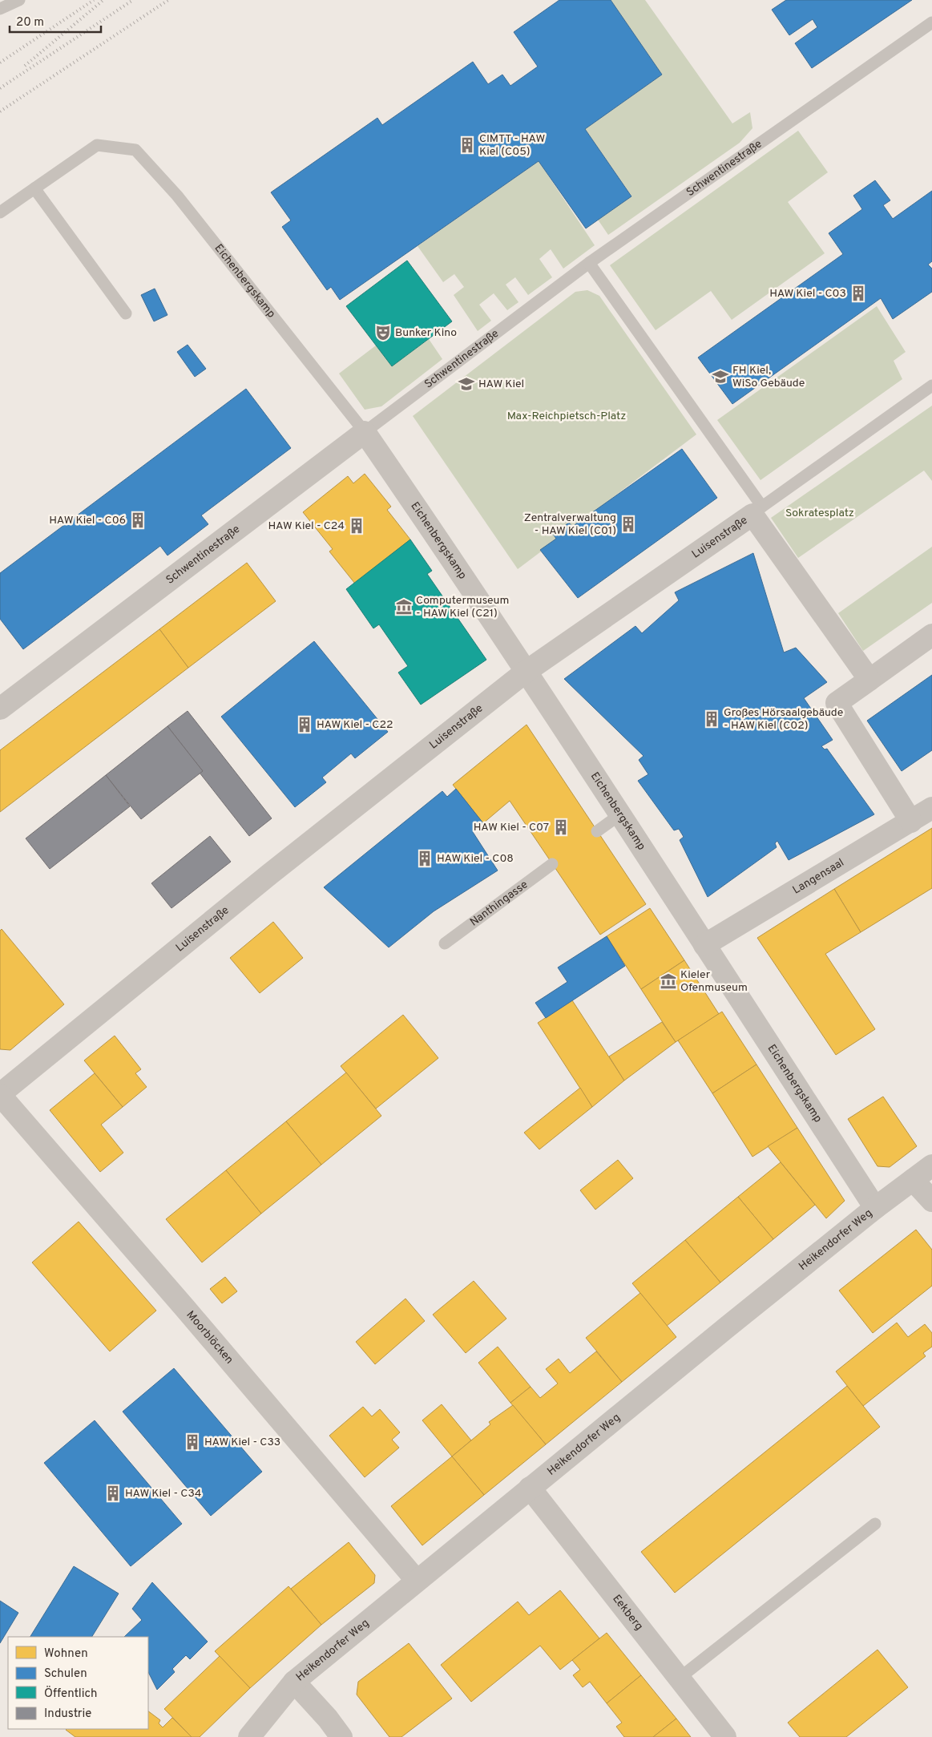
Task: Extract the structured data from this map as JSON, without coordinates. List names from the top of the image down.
{
  "streets": {
    "street": [
      "Schwentinestraße",
      "Eichenbergskamp",
      "Luisenstraße",
      "Langensaal",
      "Heikendorfer Weg",
      "Moorblöcken",
      "Eekberg"
    ],
    "lane": ["Nanthingasse"]
  },
  "crossings": [
    ["Schwentinestraße", "Eichenbergskamp"],
    ["Eichenbergskamp", "Luisenstraße"],
    ["Eichenbergskamp", "Langensaal"],
    ["Eichenbergskamp", "Heikendorfer Weg"],
    ["Luisenstraße", "Moorblöcken"],
    ["Heikendorfer Weg", "Moorblöcken"],
    ["Heikendorfer Weg", "Eekberg"]
  ],
  "parks": ["Max-Reichpietsch-Platz", "Sokratesplatz"],
  "places": {
    "building": [
      "CIMTT - HAW Kiel (C05)",
      "HAW Kiel - C03",
      "HAW Kiel - C06",
      "Zentralverwaltung - HAW Kiel (C01)",
      "HAW Kiel - C24",
      "Großes Hörsaalgebäude - HAW Kiel (C02)",
      "HAW Kiel - C22",
      "HAW Kiel - C07",
      "HAW Kiel - C08",
      "HAW Kiel - C33",
      "HAW Kiel - C34"
    ],
    "theatre": ["Bunker Kino"],
    "school or university": ["FH Kiel, WiSo Gebäude", "HAW Kiel"],
    "museum": ["Computermuseum - HAW Kiel (C21)", "Kieler Ofenmuseum"]
  },
  "legend": [
    "Wohnen",
    "Schulen",
    "Öffentlich",
    "Industrie"
  ],
  "scale_bar": "20 m"
}
